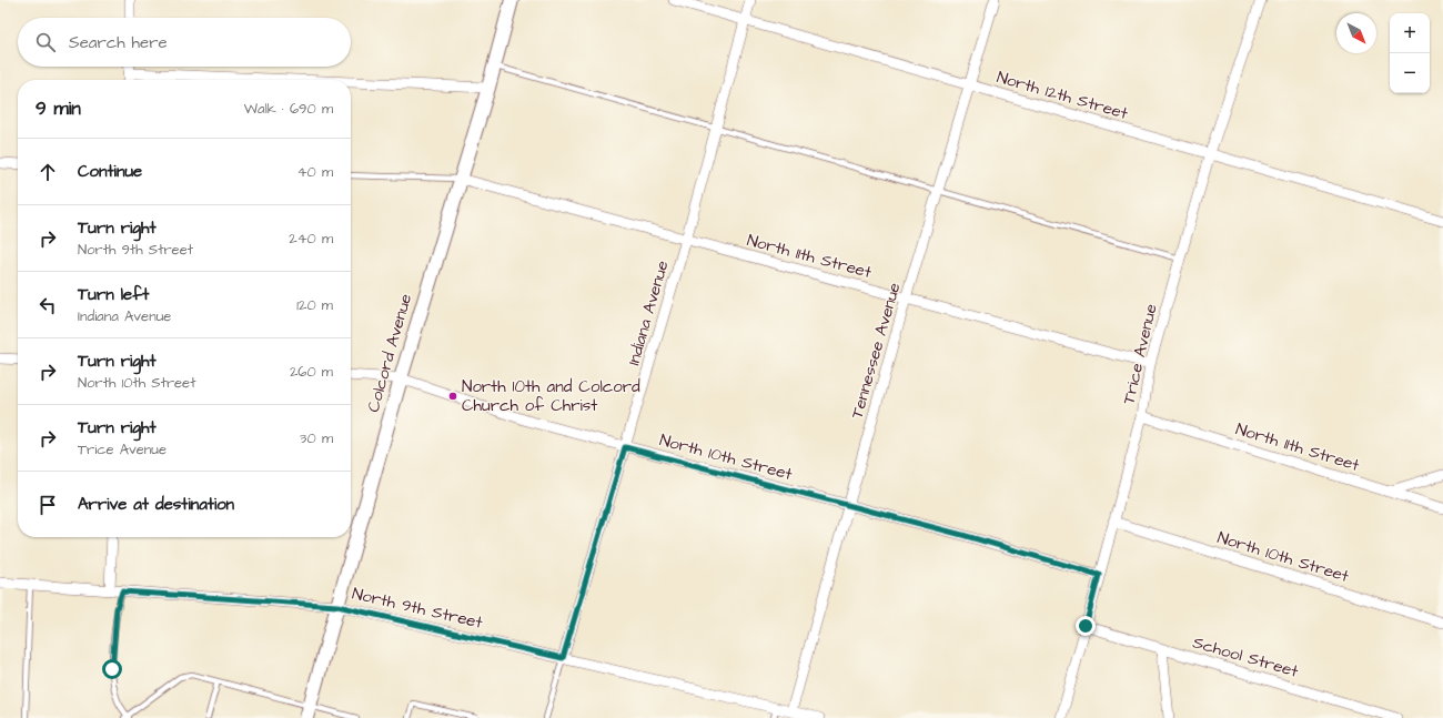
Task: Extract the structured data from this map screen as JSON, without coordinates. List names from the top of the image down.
{
  "streets": {
    "street": [
      "North 12th Street",
      "North 11th Street",
      "Indiana Avenue",
      "Tennessee Avenue",
      "Colcord Avenue",
      "Trice Avenue",
      "North 10th Street",
      "North 9th Street",
      "School Street"
    ]
  },
  "crossings": [
    ["North 12th Street", "Indiana Avenue"],
    ["North 12th Street", "Tennessee Avenue"],
    ["North 12th Street", "Trice Avenue"],
    ["North 11th Street", "Indiana Avenue"],
    ["North 11th Street", "Tennessee Avenue"],
    ["North 11th Street", "Colcord Avenue"],
    ["North 11th Street", "Trice Avenue"],
    ["Indiana Avenue", "North 10th Street"],
    ["Indiana Avenue", "North 9th Street"],
    ["Tennessee Avenue", "North 10th Street"],
    ["Tennessee Avenue", "North 9th Street"],
    ["Colcord Avenue", "North 10th Street"],
    ["Colcord Avenue", "North 9th Street"],
    ["Trice Avenue", "North 10th Street"],
    ["Trice Avenue", "School Street"]
  ],
  "places": ["North 10th and Colcord Church of Christ"],
  "north": "bottom right",
  "page": {
    "map_buttons": ["+", "−"],
    "search": "Search here",
    "heading": ["9 min", "Walk · 690 m"],
    "list": [
      ["Continue", "40 m"],
      ["Turn right", "North 9th Street", "240 m"],
      ["Turn left", "Indiana Avenue", "120 m"],
      ["Turn right", "North 10th Street", "260 m"],
      ["Turn right", "Trice Avenue", "30 m"],
      "Arrive at destination"
    ]
  }
}
